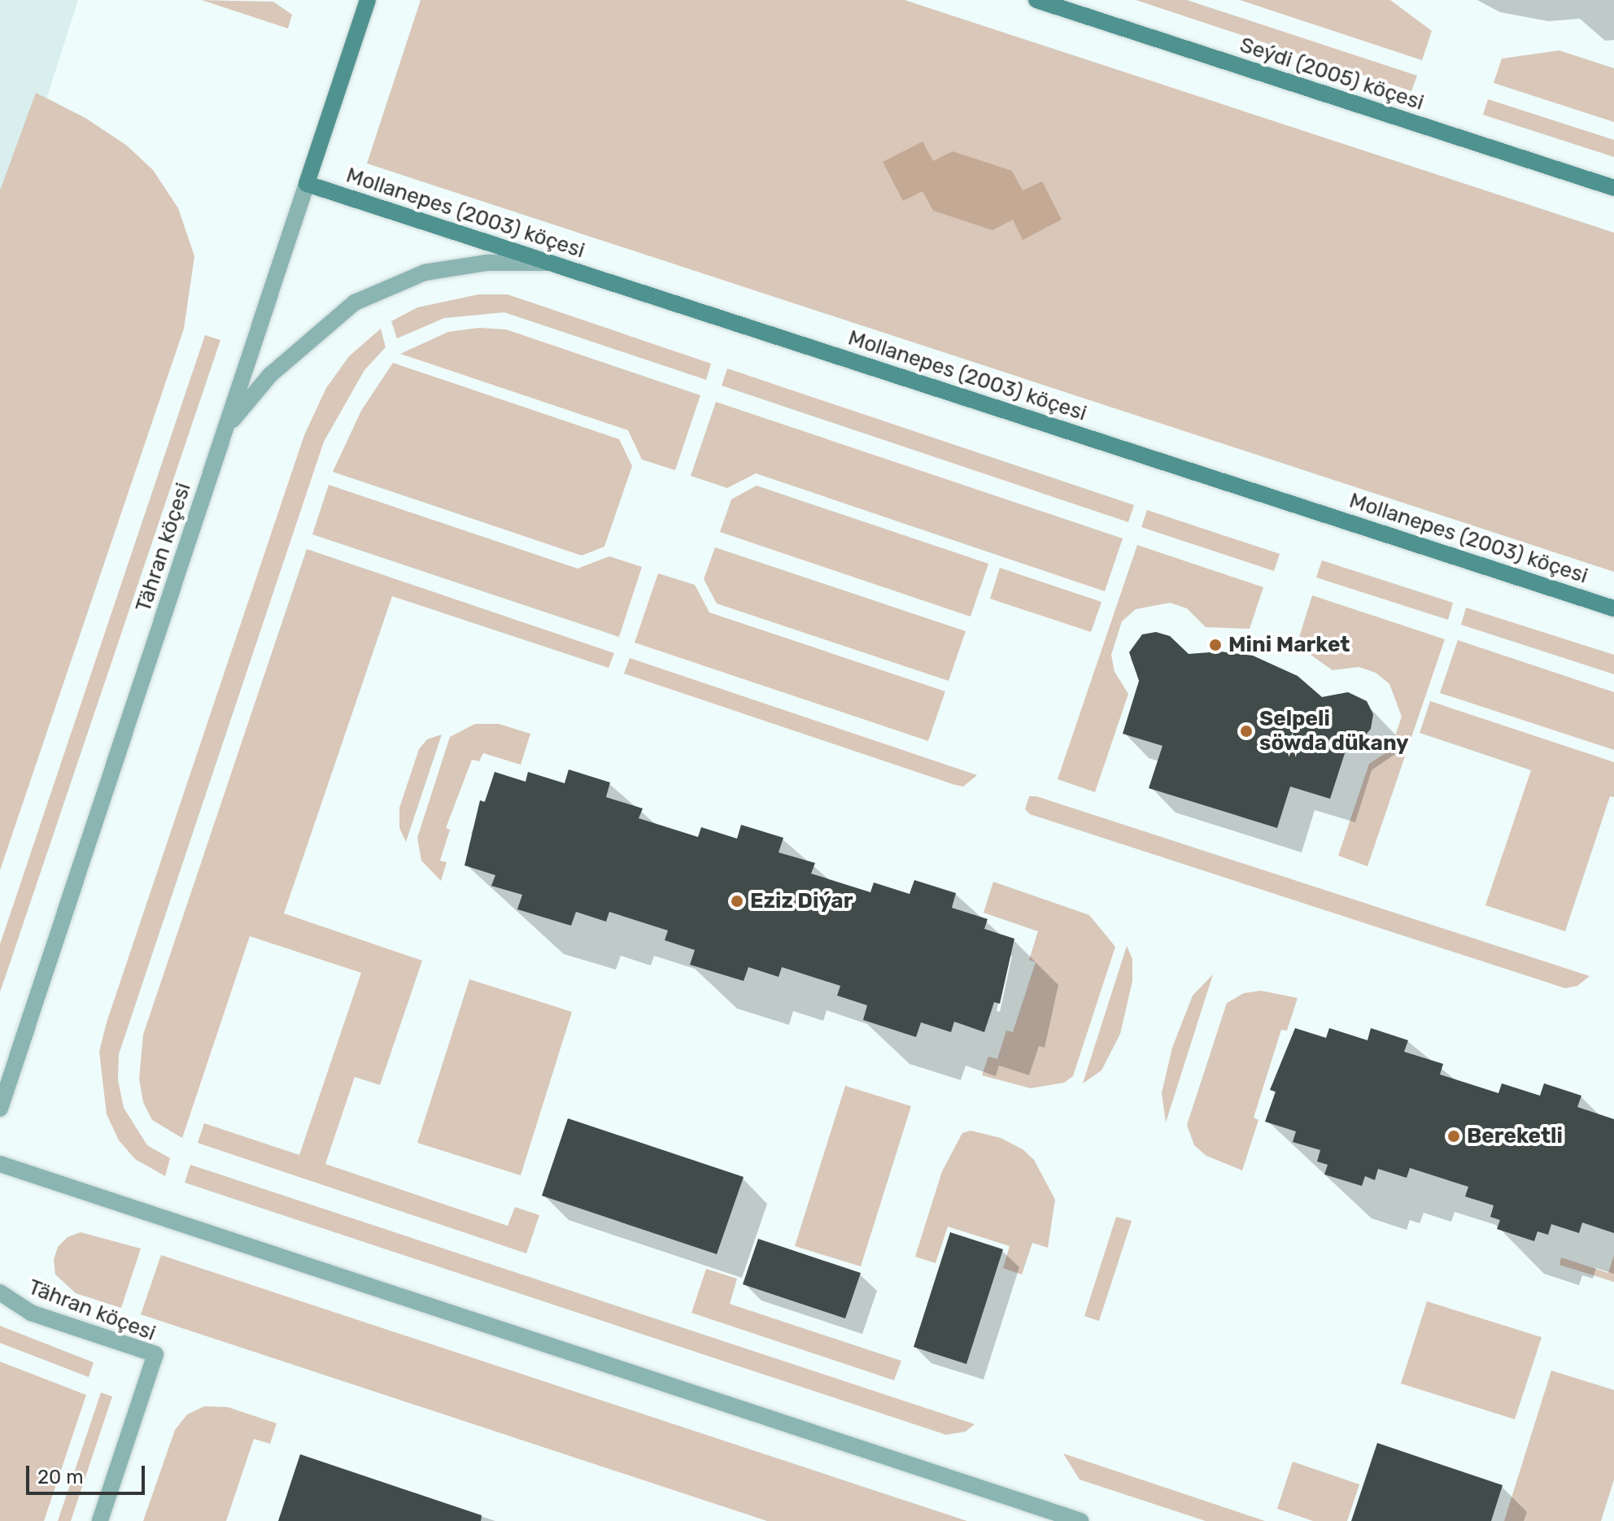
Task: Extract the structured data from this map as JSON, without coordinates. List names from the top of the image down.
{
  "streets": {
    "street": ["Seýdi (2005) köçesi", "Mollanepes (2003) köçesi", "Tähran köçesi"]
  },
  "crossings": [
    ["Mollanepes (2003) köçesi", "Tähran köçesi"]
  ],
  "places": [
    "Mini Market",
    "Selpeli söwda dükany",
    "Eziz Diýar",
    "Bereketli"
  ],
  "scale_bar": "20 m"
}
